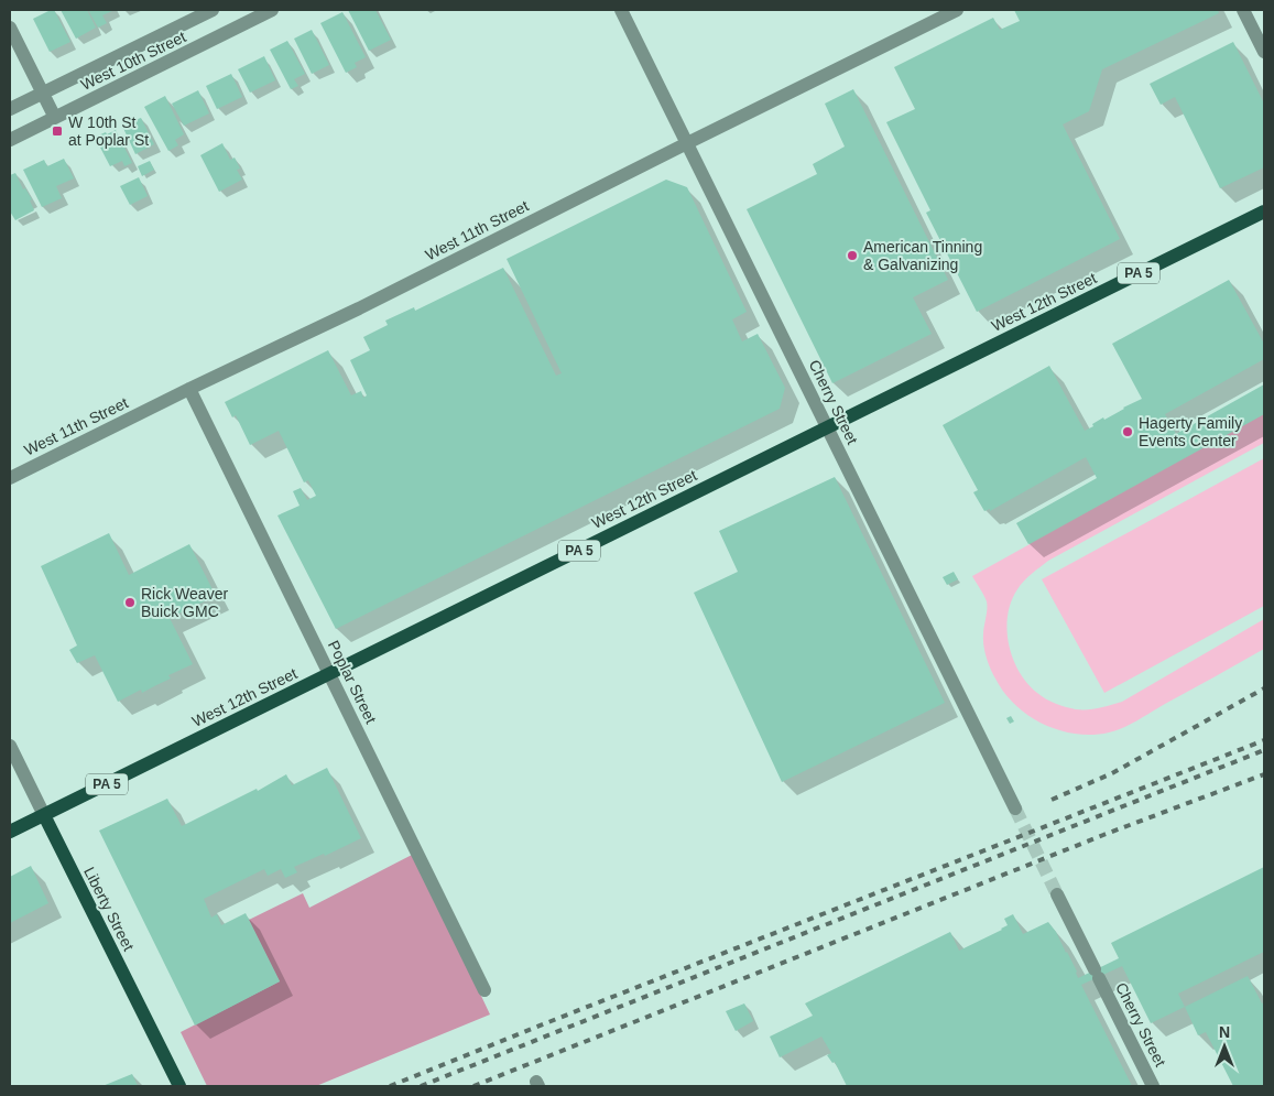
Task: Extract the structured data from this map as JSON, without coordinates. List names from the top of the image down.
{
  "streets": {
    "main road": ["PA 5", "West 12th Street", "Liberty Street"],
    "street": [
      "West 10th Street",
      "West 11th Street",
      "Cherry Street",
      "Poplar Street"
    ]
  },
  "crossings": [
    ["West 11th Street", "Cherry Street"],
    ["West 11th Street", "Poplar Street"],
    ["West 12th Street", "Cherry Street"],
    ["West 12th Street", "Poplar Street"],
    ["West 12th Street", "Liberty Street"]
  ],
  "places": {
    "transit": ["W 10th St at Poplar St"],
    "other": ["American Tinning & Galvanizing", "Hagerty Family Events Center", "Rick Weaver Buick GMC"]
  },
  "north": "top"
}
